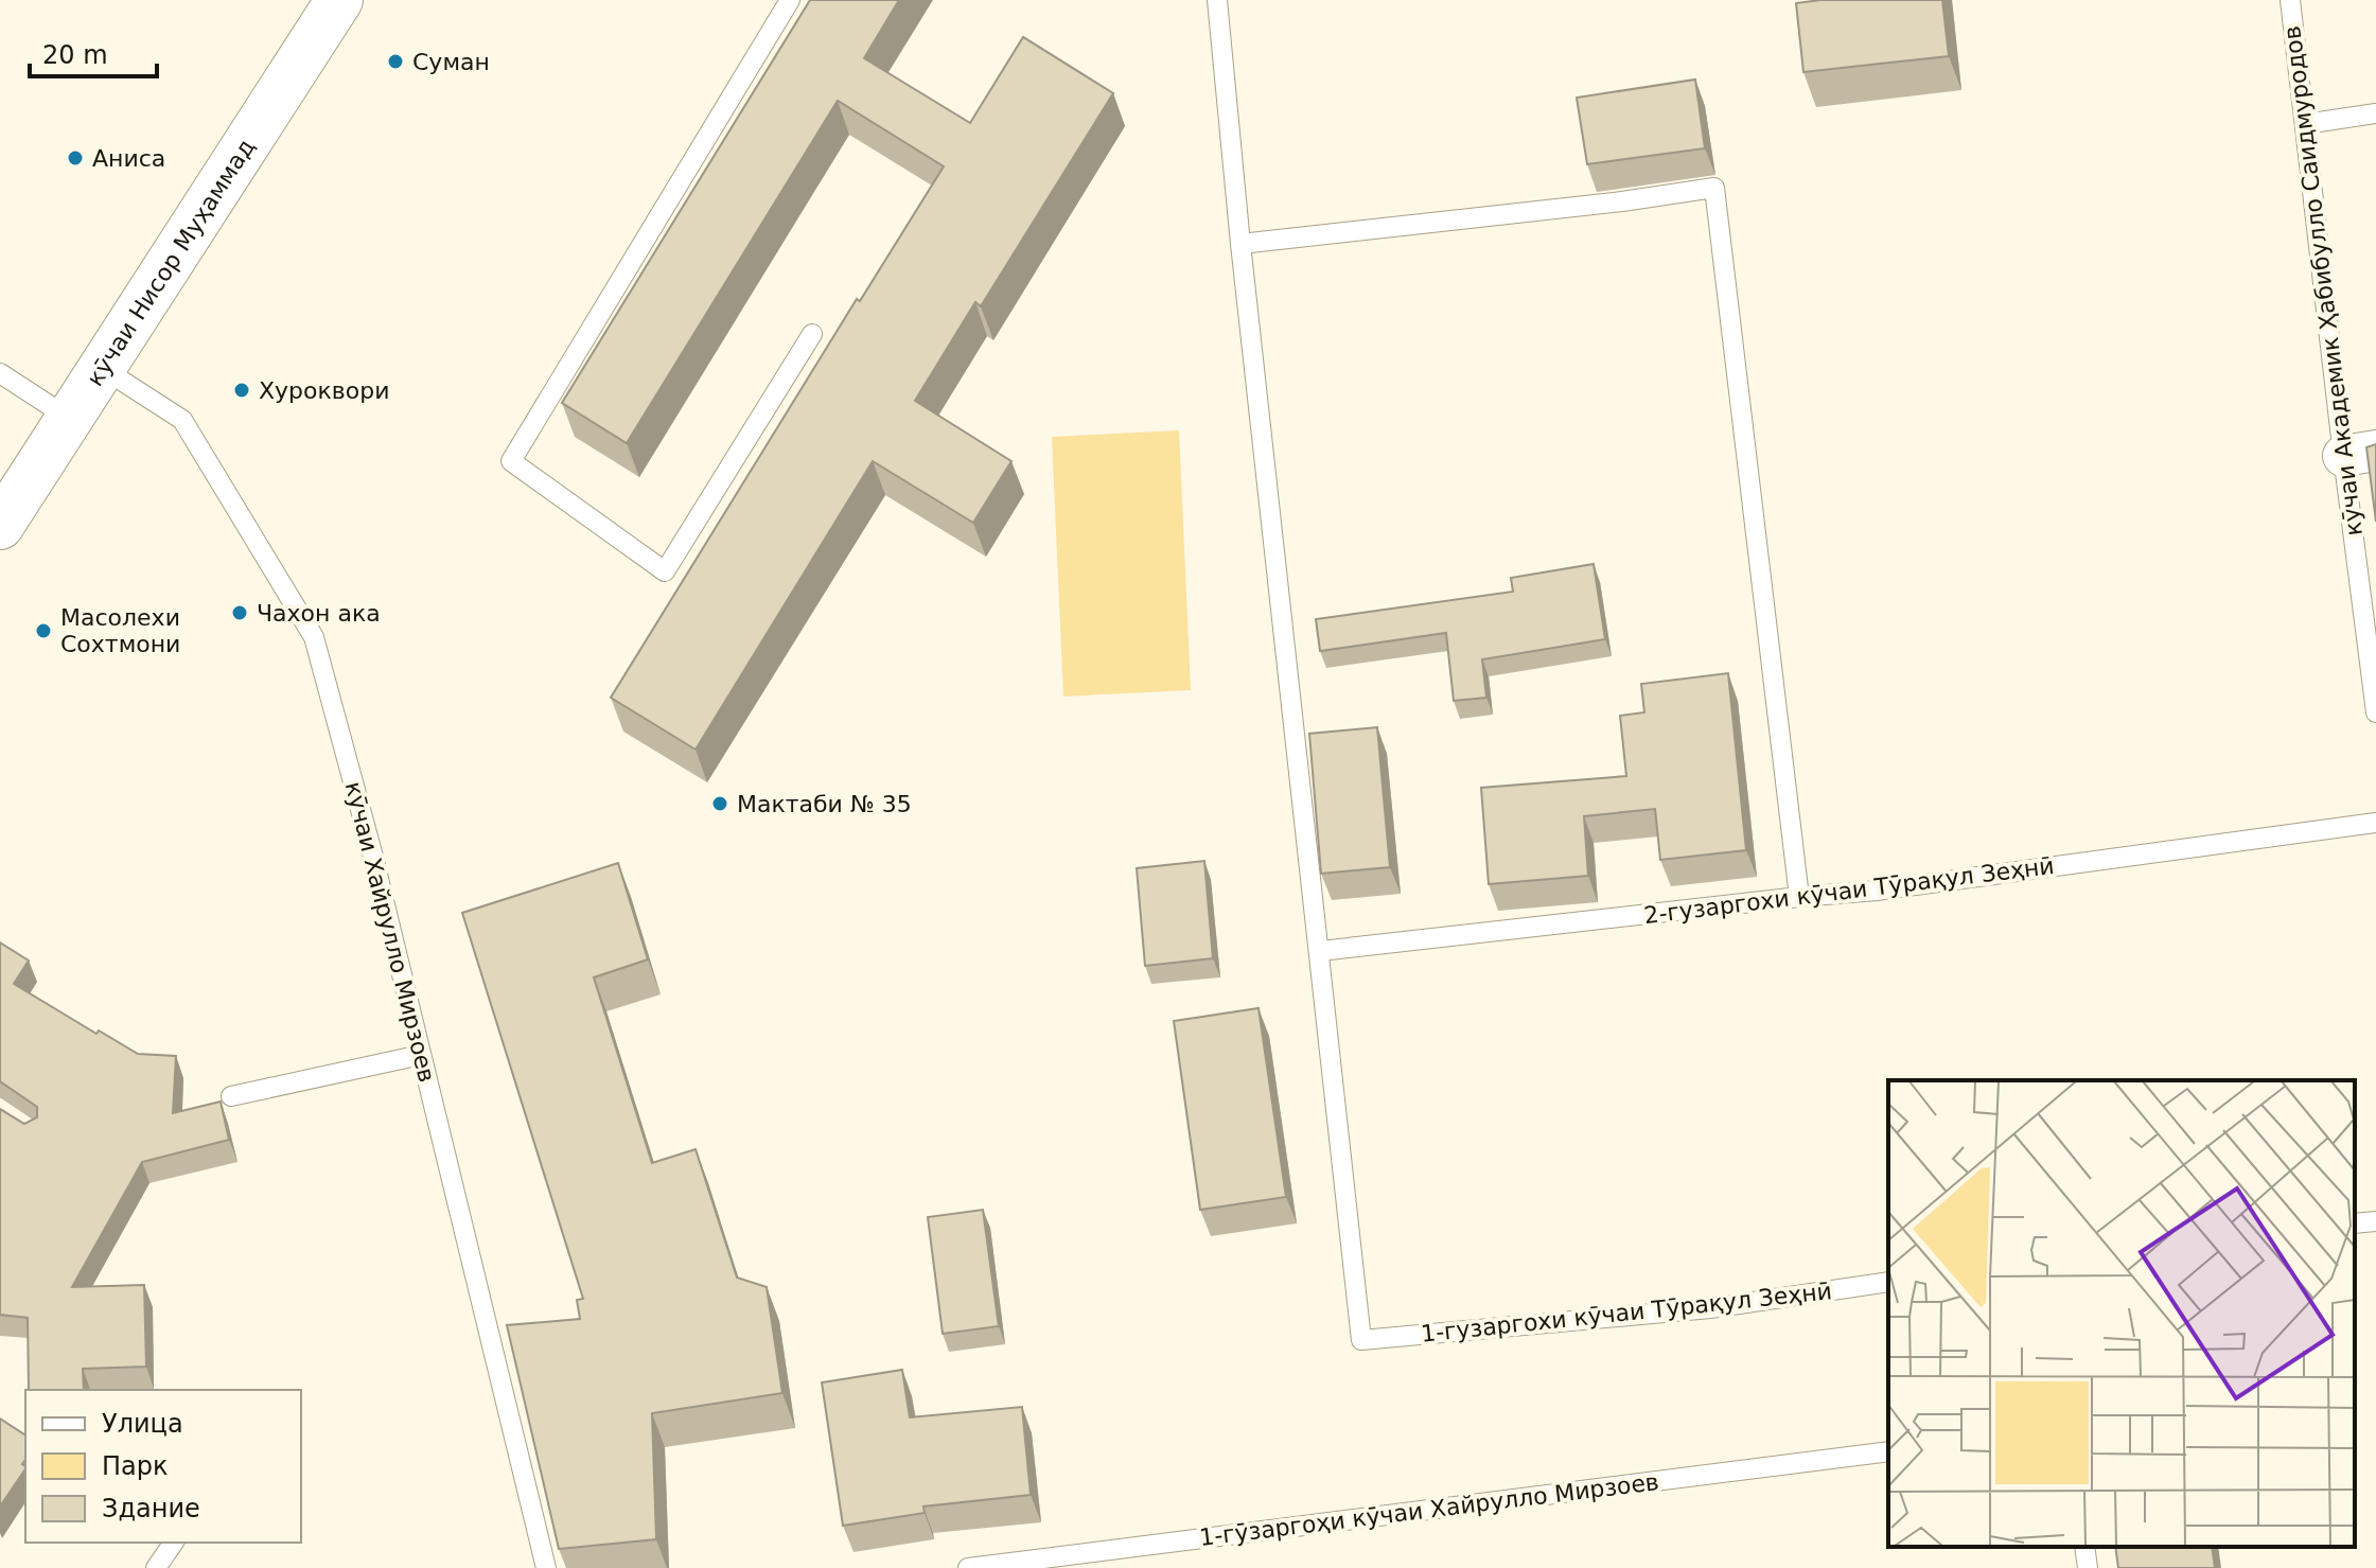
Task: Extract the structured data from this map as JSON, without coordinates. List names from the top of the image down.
{
  "streets": {
    "street": ["кӯчаи Нисор Муҳаммад"],
    "lane": [
      "кӯчаи Академик Ҳабибулло Саидмуродов",
      "2-гузаргохи кӯчаи Тӯрақул Зеҳнӣ",
      "кӯчаи Хайрулло Мирзоев",
      "1-гузаргохи кӯчаи Тӯрақул Зеҳнӣ",
      "1-гӯзаргоҳи кӯчаи Хайрулло Мирзоев"
    ]
  },
  "crossings": [
    ["кӯчаи Нисор Муҳаммад", "кӯчаи Хайрулло Мирзоев"],
    ["2-гузаргохи кӯчаи Тӯрақул Зеҳнӣ", "1-гузаргохи кӯчаи Тӯрақул Зеҳнӣ"]
  ],
  "places": [
    "Суман",
    "Аниса",
    "Хуроквори",
    "Чахон ака",
    "Масолехи Сохтмони",
    "Мактаби № 35"
  ],
  "legend": ["Улица", "Парк", "Здание"],
  "scale_bar": "20 m"
}
